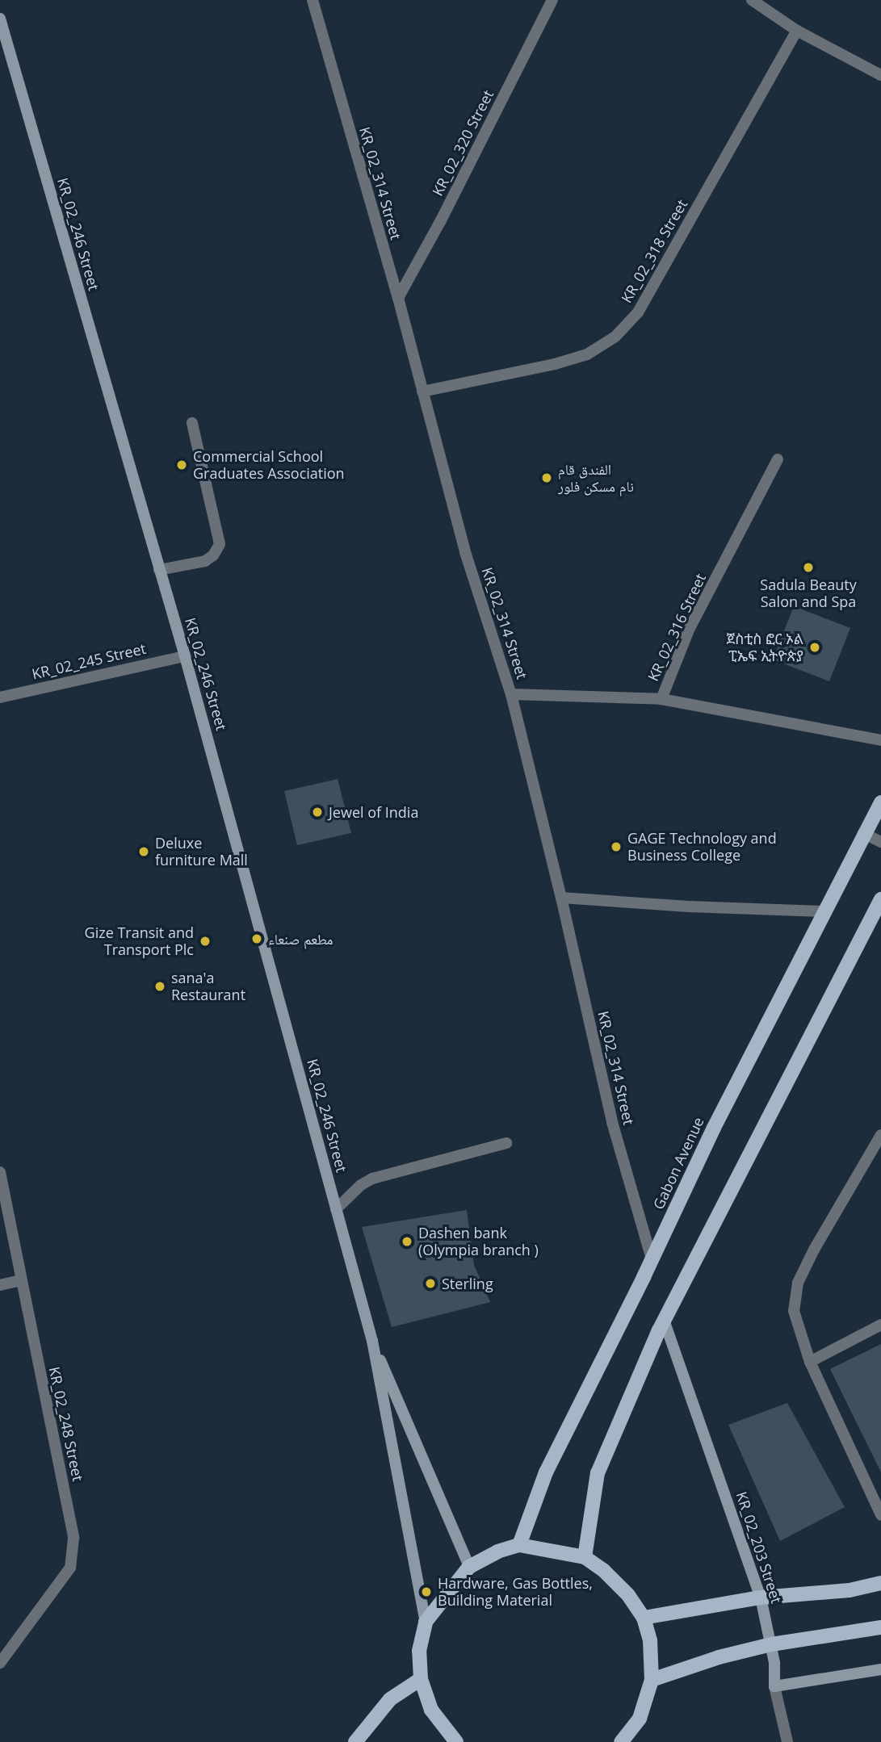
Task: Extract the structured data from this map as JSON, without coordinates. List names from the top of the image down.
{
  "streets": {
    "main road": ["Gabon Avenue"],
    "street": [
      "KR_02_320 Street",
      "KR_02_314 Street",
      "KR_02_246 Street",
      "KR_02_318 Street",
      "KR_02_316 Street",
      "KR_02_245 Street",
      "KR_02_248 Street",
      "KR_02_203 Street"
    ]
  },
  "crossings": [
    ["KR_02_320 Street", "KR_02_314 Street"],
    ["KR_02_314 Street", "KR_02_318 Street"],
    ["KR_02_314 Street", "Gabon Avenue"],
    ["KR_02_246 Street", "KR_02_245 Street"]
  ],
  "places": [
    "Commercial School Graduates Association",
    "الفندق قام نام مسكن فلور",
    "Sadula Beauty Salon and Spa",
    "ጀስቲስ ፎር ኦል ፒኤፍ ኢትዮጵያ",
    "Jewel of India",
    "GAGE Technology and Business College",
    "Deluxe furniture Mall",
    "مطعم صنعاء",
    "Gize Transit and Transport Plc",
    "sana'a Restaurant",
    "Dashen bank (Olympia branch )",
    "Sterling",
    "Hardware, Gas Bottles, Building Material"
  ]
}
